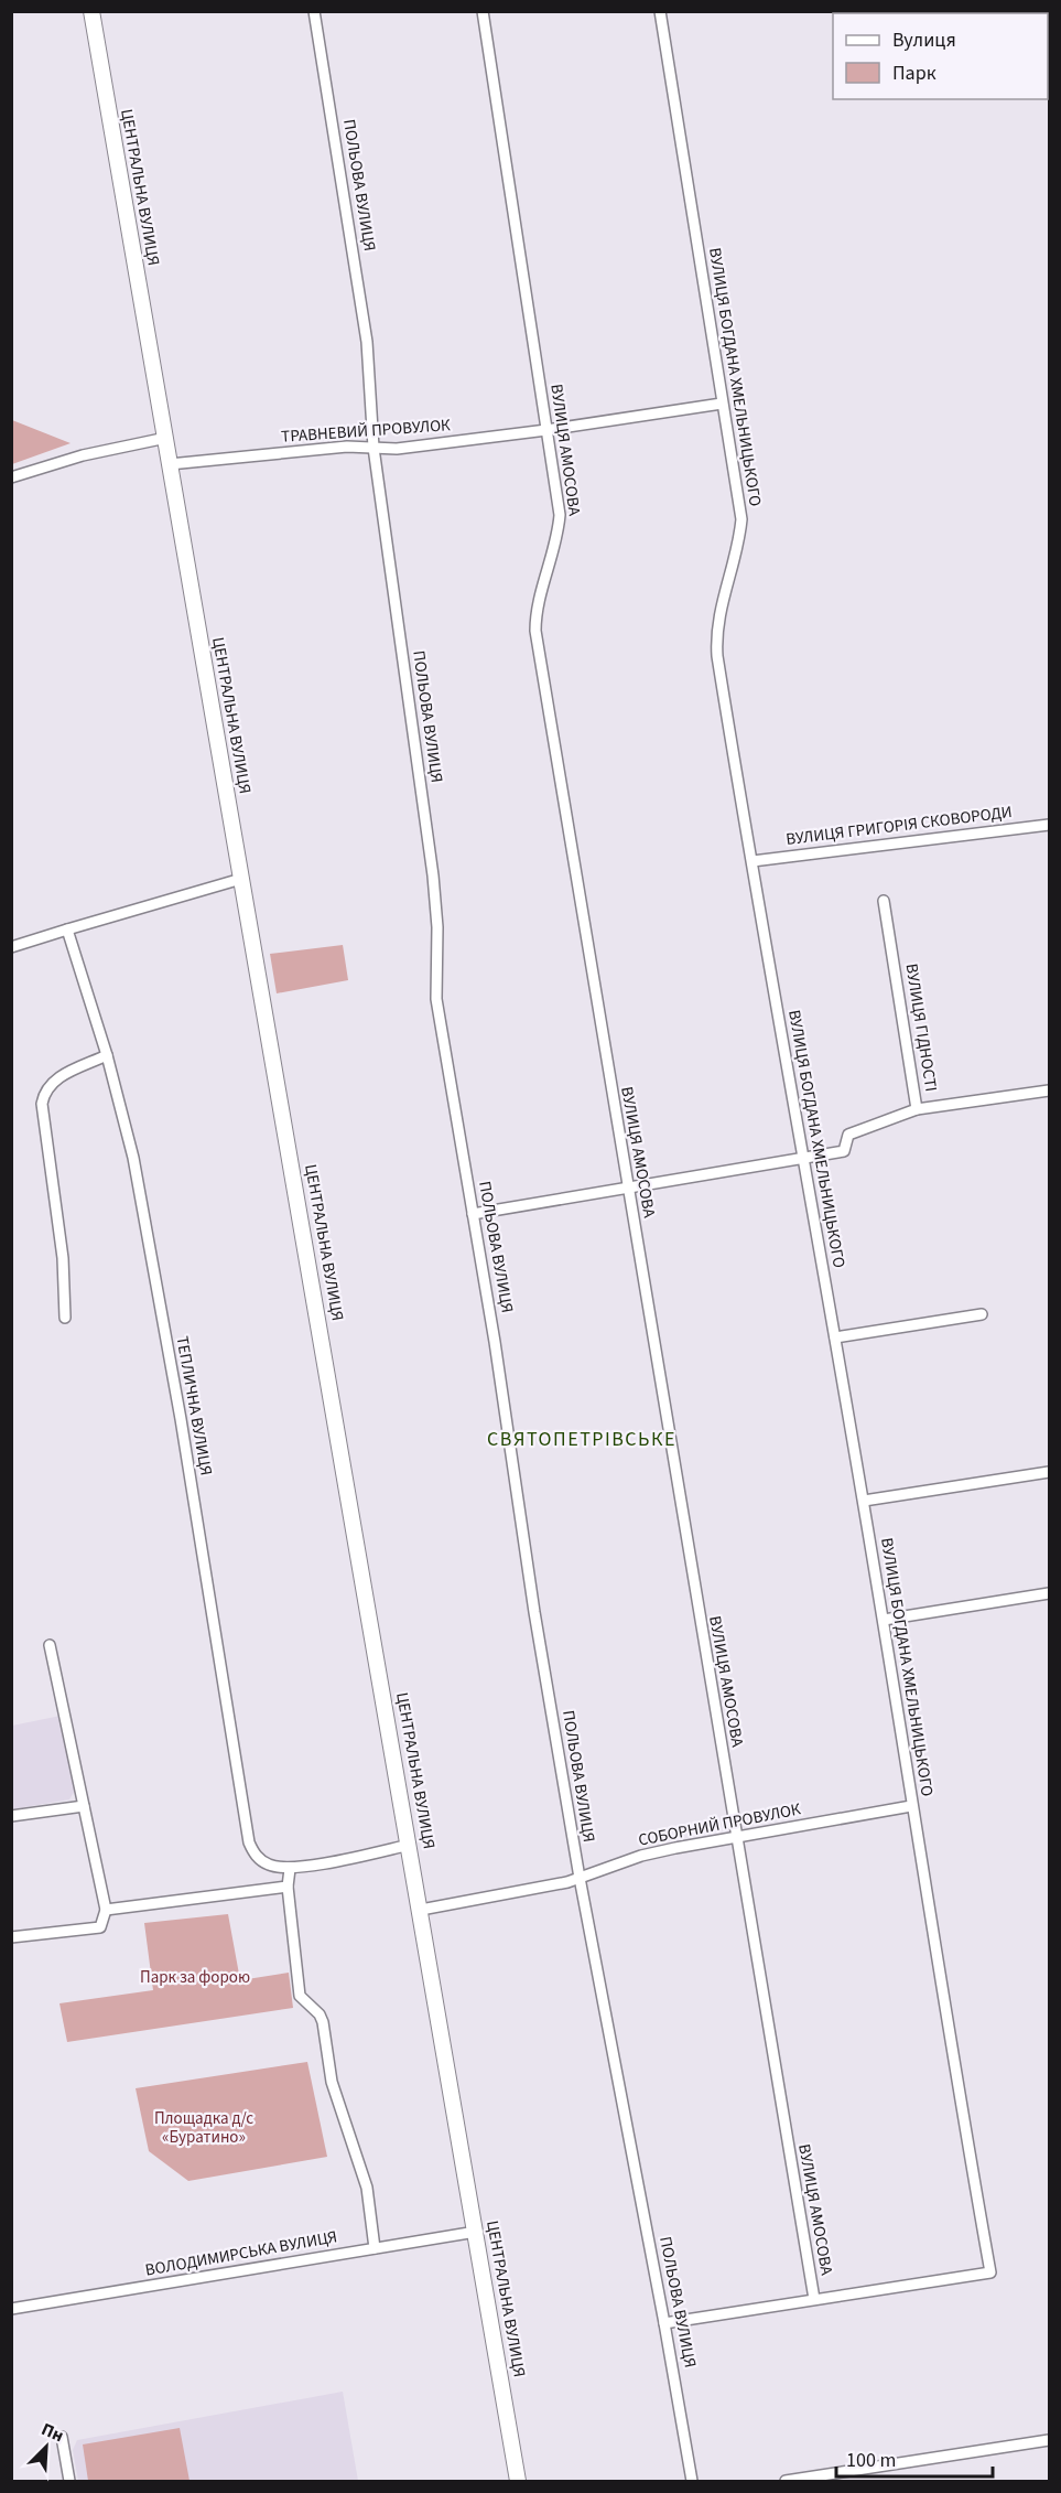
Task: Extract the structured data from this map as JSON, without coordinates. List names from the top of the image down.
{
  "streets": {
    "main road": ["ЦЕНТРАЛЬНА ВУЛИЦЯ"],
    "street": [
      "ПОЛЬОВА ВУЛИЦЯ",
      "ВУЛИЦЯ БОГДАНА ХМЕЛЬНИЦЬКОГО",
      "ТРАВНЕВИЙ ПРОВУЛОК",
      "ВУЛИЦЯ АМОСОВА",
      "ВУЛИЦЯ ГРИГОРІЯ СКОВОРОДИ",
      "ВУЛИЦЯ ГІДНОСТІ",
      "ТЕПЛИЧНА ВУЛИЦЯ",
      "СОБОРНИЙ ПРОВУЛОК",
      "ВОЛОДИМИРСЬКА ВУЛИЦЯ"
    ]
  },
  "crossings": [
    ["ПОЛЬОВА ВУЛИЦЯ", "ТРАВНЕВИЙ ПРОВУЛОК"],
    ["ПОЛЬОВА ВУЛИЦЯ", "СОБОРНИЙ ПРОВУЛОК"],
    ["ЦЕНТРАЛЬНА ВУЛИЦЯ", "ТРАВНЕВИЙ ПРОВУЛОК"],
    ["ЦЕНТРАЛЬНА ВУЛИЦЯ", "ТЕПЛИЧНА ВУЛИЦЯ"],
    ["ЦЕНТРАЛЬНА ВУЛИЦЯ", "СОБОРНИЙ ПРОВУЛОК"],
    ["ЦЕНТРАЛЬНА ВУЛИЦЯ", "ВОЛОДИМИРСЬКА ВУЛИЦЯ"],
    ["ВУЛИЦЯ БОГДАНА ХМЕЛЬНИЦЬКОГО", "ТРАВНЕВИЙ ПРОВУЛОК"],
    ["ВУЛИЦЯ БОГДАНА ХМЕЛЬНИЦЬКОГО", "ВУЛИЦЯ АМОСОВА"],
    ["ВУЛИЦЯ БОГДАНА ХМЕЛЬНИЦЬКОГО", "ВУЛИЦЯ ГРИГОРІЯ СКОВОРОДИ"],
    ["ВУЛИЦЯ БОГДАНА ХМЕЛЬНИЦЬКОГО", "ВУЛИЦЯ ГІДНОСТІ"],
    ["ВУЛИЦЯ БОГДАНА ХМЕЛЬНИЦЬКОГО", "СОБОРНИЙ ПРОВУЛОК"],
    ["ТРАВНЕВИЙ ПРОВУЛОК", "ВУЛИЦЯ АМОСОВА"],
    ["ВУЛИЦЯ АМОСОВА", "СОБОРНИЙ ПРОВУЛОК"]
  ],
  "districts": ["СВЯТОПЕТРІВСЬКЕ"],
  "parks": ["Парк за форою", "Площадка д/с «Буратино»"],
  "legend": ["Вулиця", "Парк"],
  "scale_bar": "100 m",
  "north": "top right"
}
